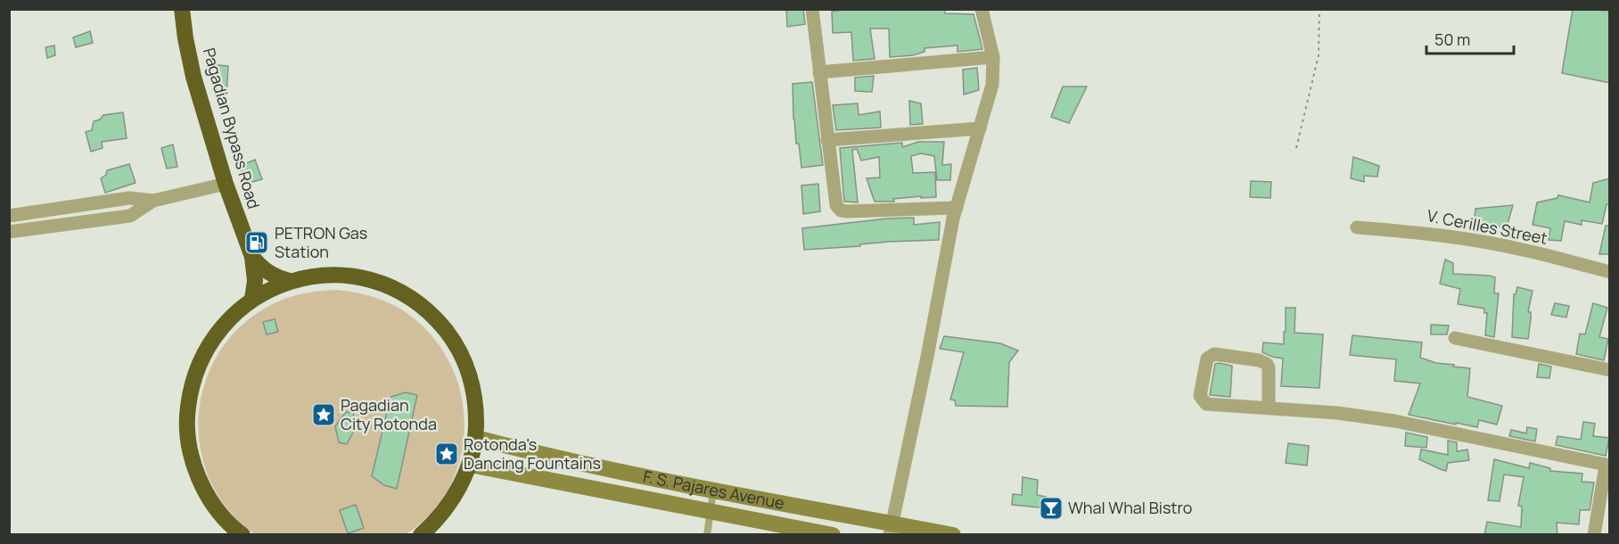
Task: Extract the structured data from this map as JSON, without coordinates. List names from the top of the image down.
{
  "streets": {
    "highway": ["Pagadian Bypass Road"],
    "main road": ["F. S. Pajares Avenue"],
    "street": ["V. Cerilles Street"]
  },
  "places": {
    "fuel station": ["PETRON Gas Station"],
    "place": ["Pagadian City Rotonda", "Rotonda's Dancing Fountains"],
    "bar": ["Whal Whal Bistro"]
  },
  "scale_bar": "50 m"
}
